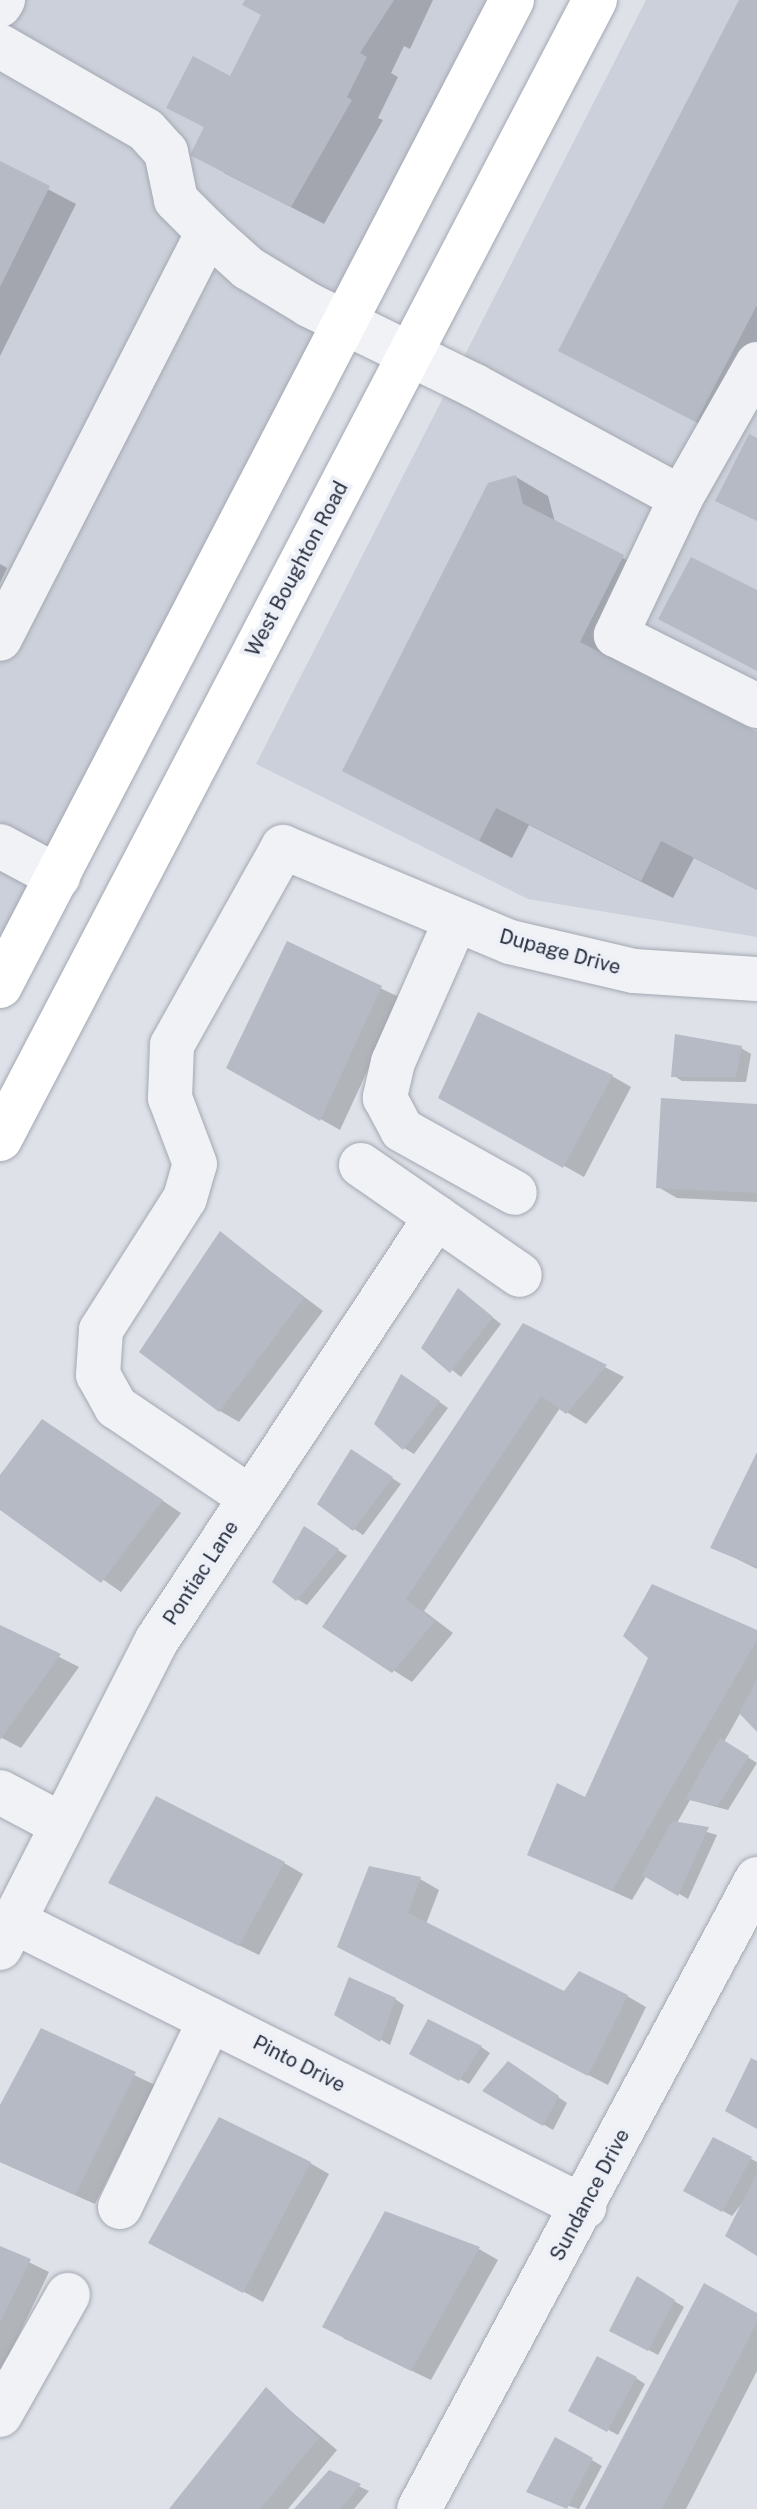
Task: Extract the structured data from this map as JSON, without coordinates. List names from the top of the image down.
{
  "streets": {
    "main road": ["West Boughton Road"],
    "street": [
      "Dupage Drive",
      "Pontiac Lane",
      "Pinto Drive",
      "Sundance Drive"
    ]
  },
  "crossings": [
    ["Dupage Drive", "Pontiac Lane"],
    ["Pontiac Lane", "Pinto Drive"],
    ["Pinto Drive", "Sundance Drive"]
  ]
}
